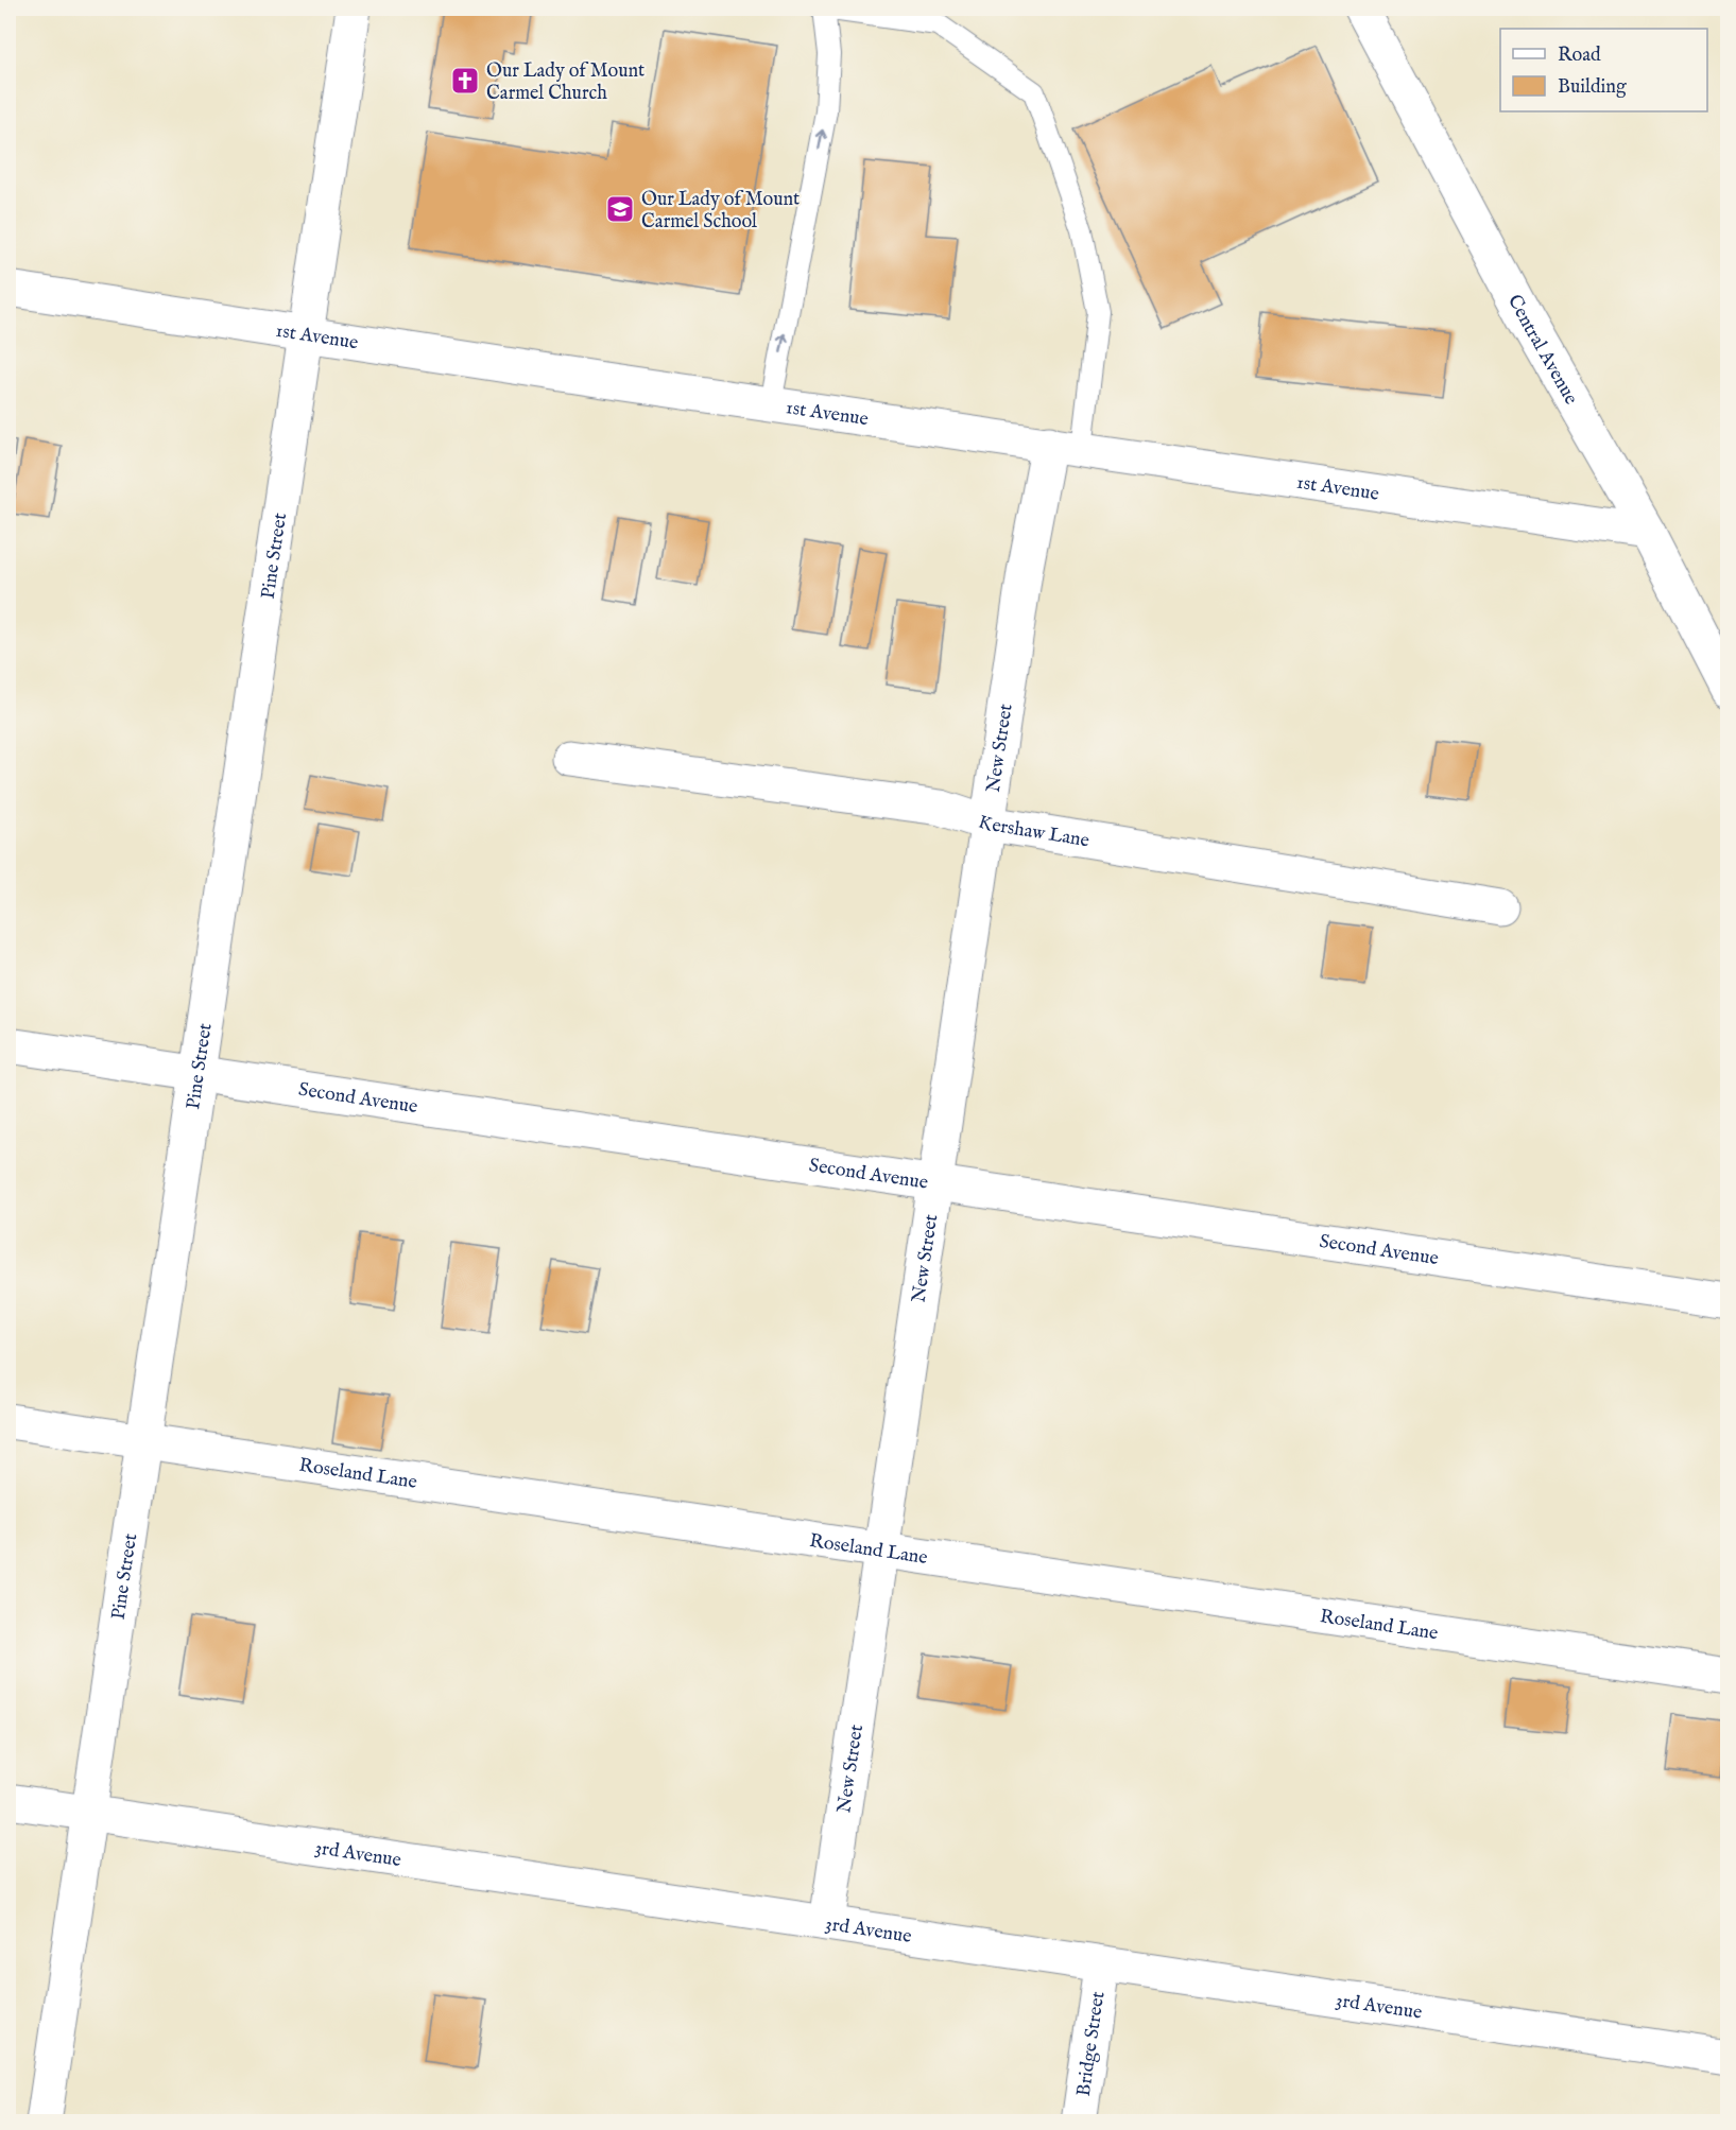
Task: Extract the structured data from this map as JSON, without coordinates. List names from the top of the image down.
{
  "streets": {
    "street": [
      "1st Avenue",
      "Central Avenue",
      "Pine Street",
      "New Street",
      "Kershaw Lane",
      "Second Avenue",
      "Roseland Lane",
      "3rd Avenue",
      "Bridge Street"
    ]
  },
  "crossings": [
    ["1st Avenue", "Central Avenue"],
    ["1st Avenue", "Pine Street"],
    ["1st Avenue", "New Street"],
    ["Pine Street", "Second Avenue"],
    ["Pine Street", "Roseland Lane"],
    ["Pine Street", "3rd Avenue"],
    ["New Street", "Kershaw Lane"],
    ["New Street", "Second Avenue"],
    ["New Street", "Roseland Lane"],
    ["New Street", "3rd Avenue"],
    ["3rd Avenue", "Bridge Street"]
  ],
  "places": {
    "church": ["Our Lady of Mount Carmel Church"],
    "school or university": ["Our Lady of Mount Carmel School"]
  },
  "legend": ["Road", "Building"]
}
